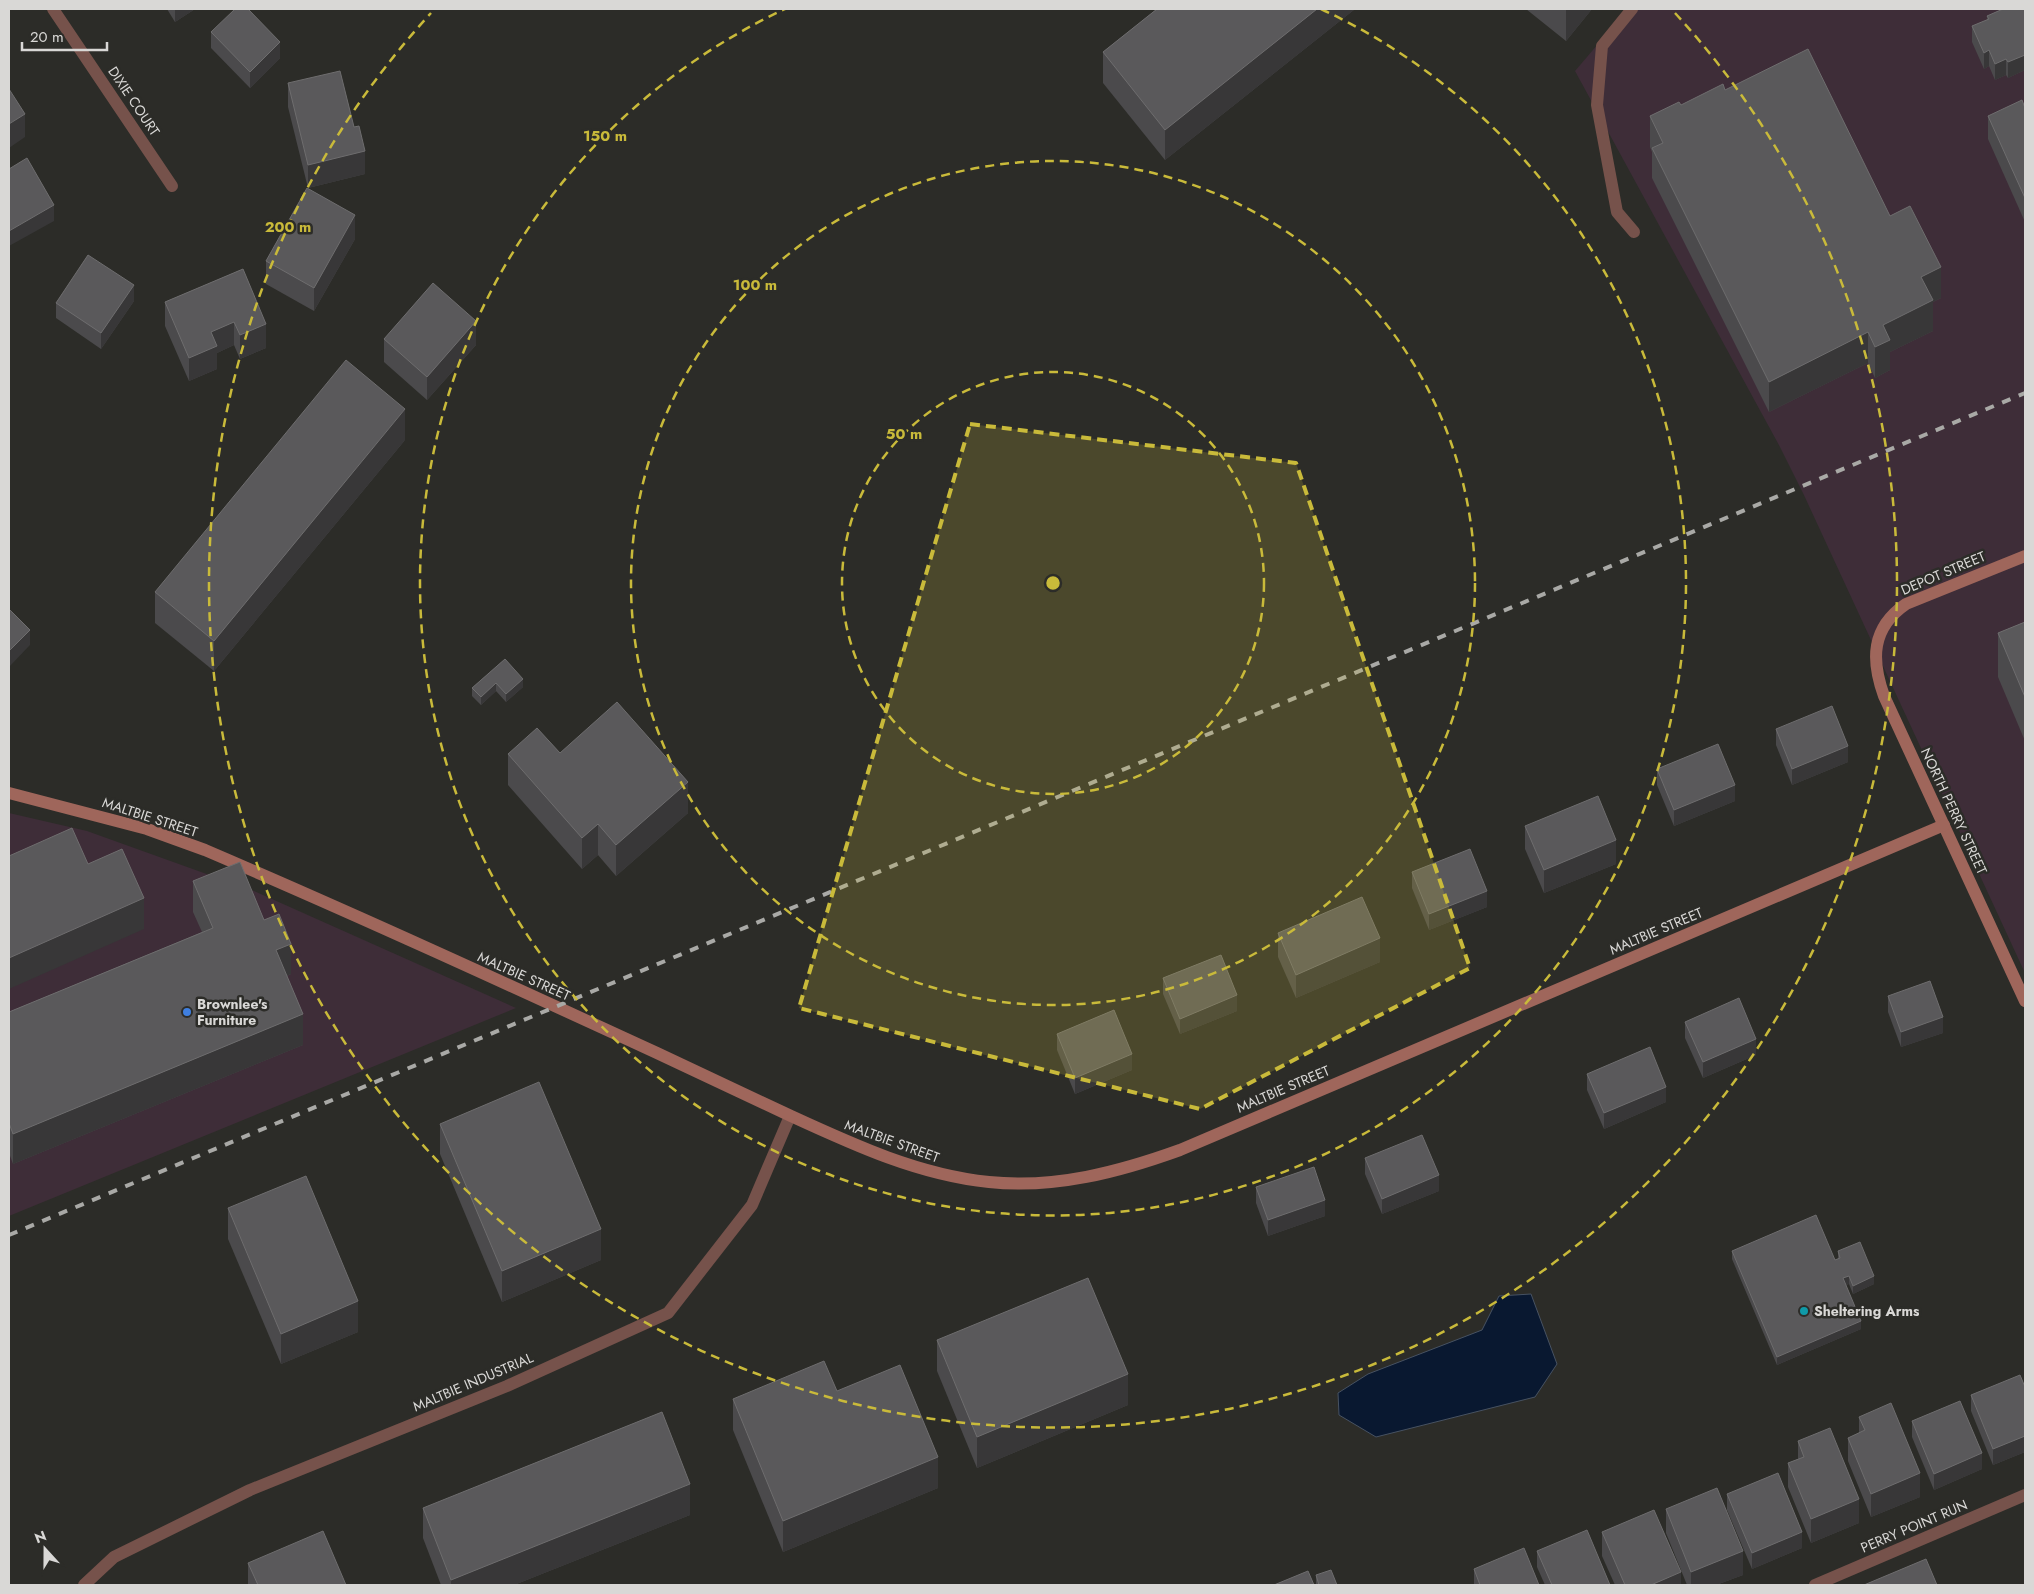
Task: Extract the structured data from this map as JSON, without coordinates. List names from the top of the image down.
{
  "streets": {
    "street": [
      "DIXIE COURT",
      "DEPOT STREET",
      "NORTH PERRY STREET",
      "MALTBIE STREET",
      "MALTBIE INDUSTRIAL",
      "PERRY POINT RUN"
    ]
  },
  "crossings": [
    ["DEPOT STREET", "NORTH PERRY STREET"],
    ["NORTH PERRY STREET", "MALTBIE STREET"],
    ["MALTBIE STREET", "MALTBIE INDUSTRIAL"]
  ],
  "places": ["Brownlee's Furniture", "Sheltering Arms"],
  "scale_bar": "20 m",
  "north": "top",
  "rings": [
    "150 m",
    "200 m",
    "100 m",
    "50 m"
  ]
}
